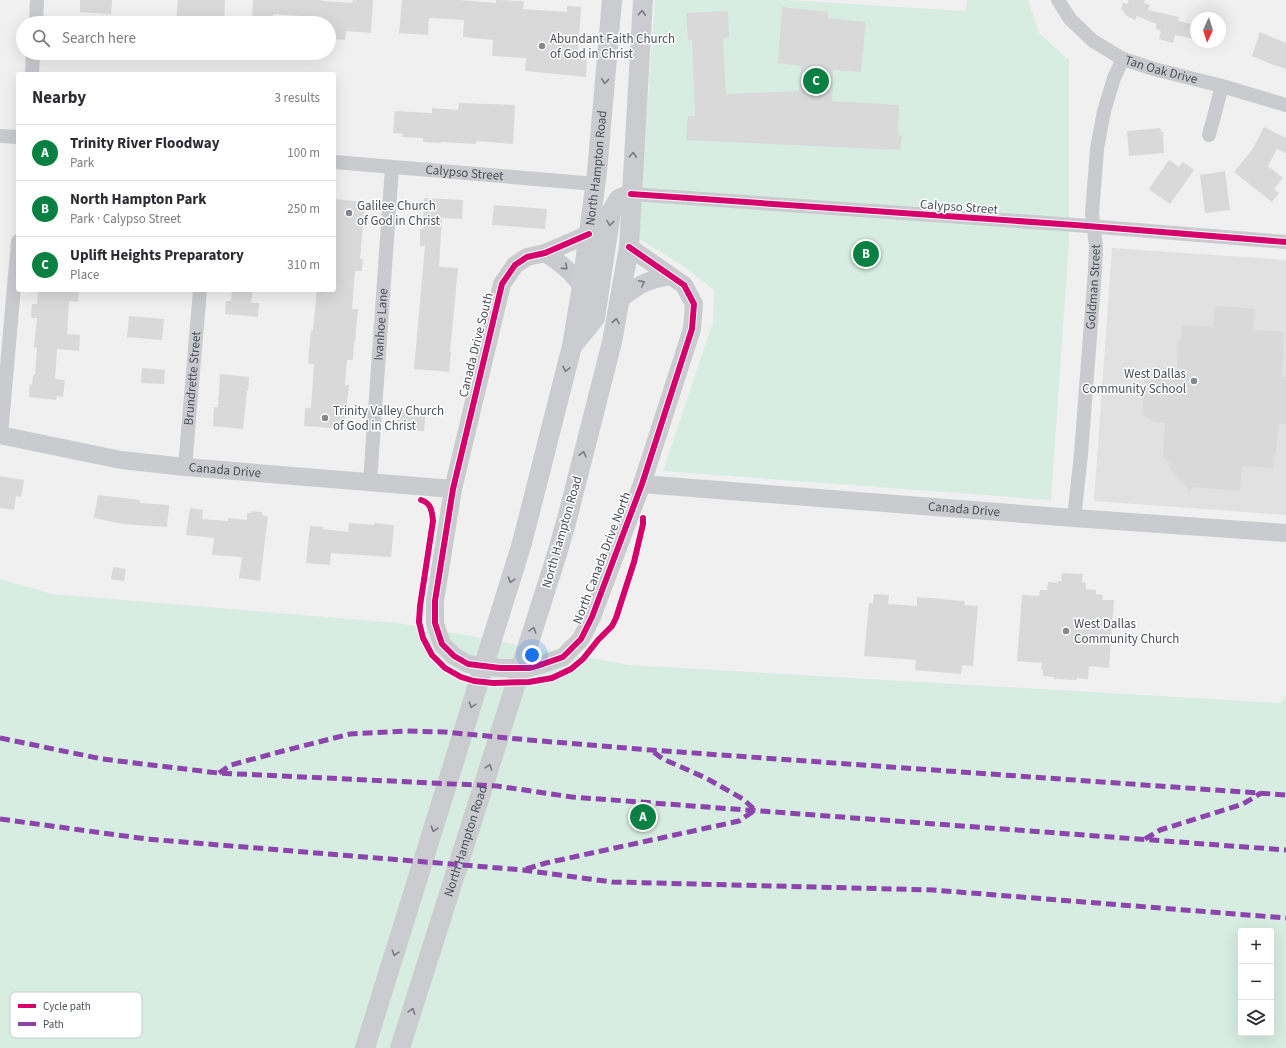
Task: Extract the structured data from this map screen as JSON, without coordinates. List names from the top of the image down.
{
  "streets": {
    "main road": ["North Hampton Road"],
    "street": [
      "Tan Oak Drive",
      "Calypso Street",
      "Goldman Street",
      "Ivanhoe Lane",
      "Canada Drive South",
      "Brundrette Street",
      "Canada Drive",
      "North Canada Drive North"
    ]
  },
  "crossings": [
    ["Tan Oak Drive", "Goldman Street"],
    ["North Hampton Road", "Calypso Street"],
    ["North Hampton Road", "Canada Drive South"],
    ["Calypso Street", "Goldman Street"],
    ["Calypso Street", "Ivanhoe Lane"],
    ["Goldman Street", "Canada Drive"],
    ["Ivanhoe Lane", "Canada Drive"],
    ["Canada Drive South", "Canada Drive"],
    ["Canada Drive South", "North Canada Drive North"],
    ["Brundrette Street", "Canada Drive"],
    ["Canada Drive", "North Canada Drive North"]
  ],
  "places": [
    "Abundant Faith Church of God in Christ",
    "Galilee Church of God in Christ",
    "West Dallas Community School",
    "Trinity Valley Church of God in Christ",
    "West Dallas Community Church"
  ],
  "legend": ["Cycle path", "Path"],
  "north": "bottom",
  "page": {
    "search": "Search here",
    "pins": ["C", "B", "A"],
    "heading": ["Nearby", "3 results"],
    "list": [
      {
        "mark": "A",
        "name": "Trinity River Floodway",
        "note": "Park",
        "value": "100 m"
      },
      {
        "mark": "B",
        "name": "North Hampton Park",
        "note": "Park · Calypso Street",
        "value": "250 m"
      },
      {
        "mark": "C",
        "name": "Uplift Heights Preparatory",
        "note": "Place",
        "value": "310 m"
      }
    ],
    "map_buttons": ["+", "−"]
  }
}
